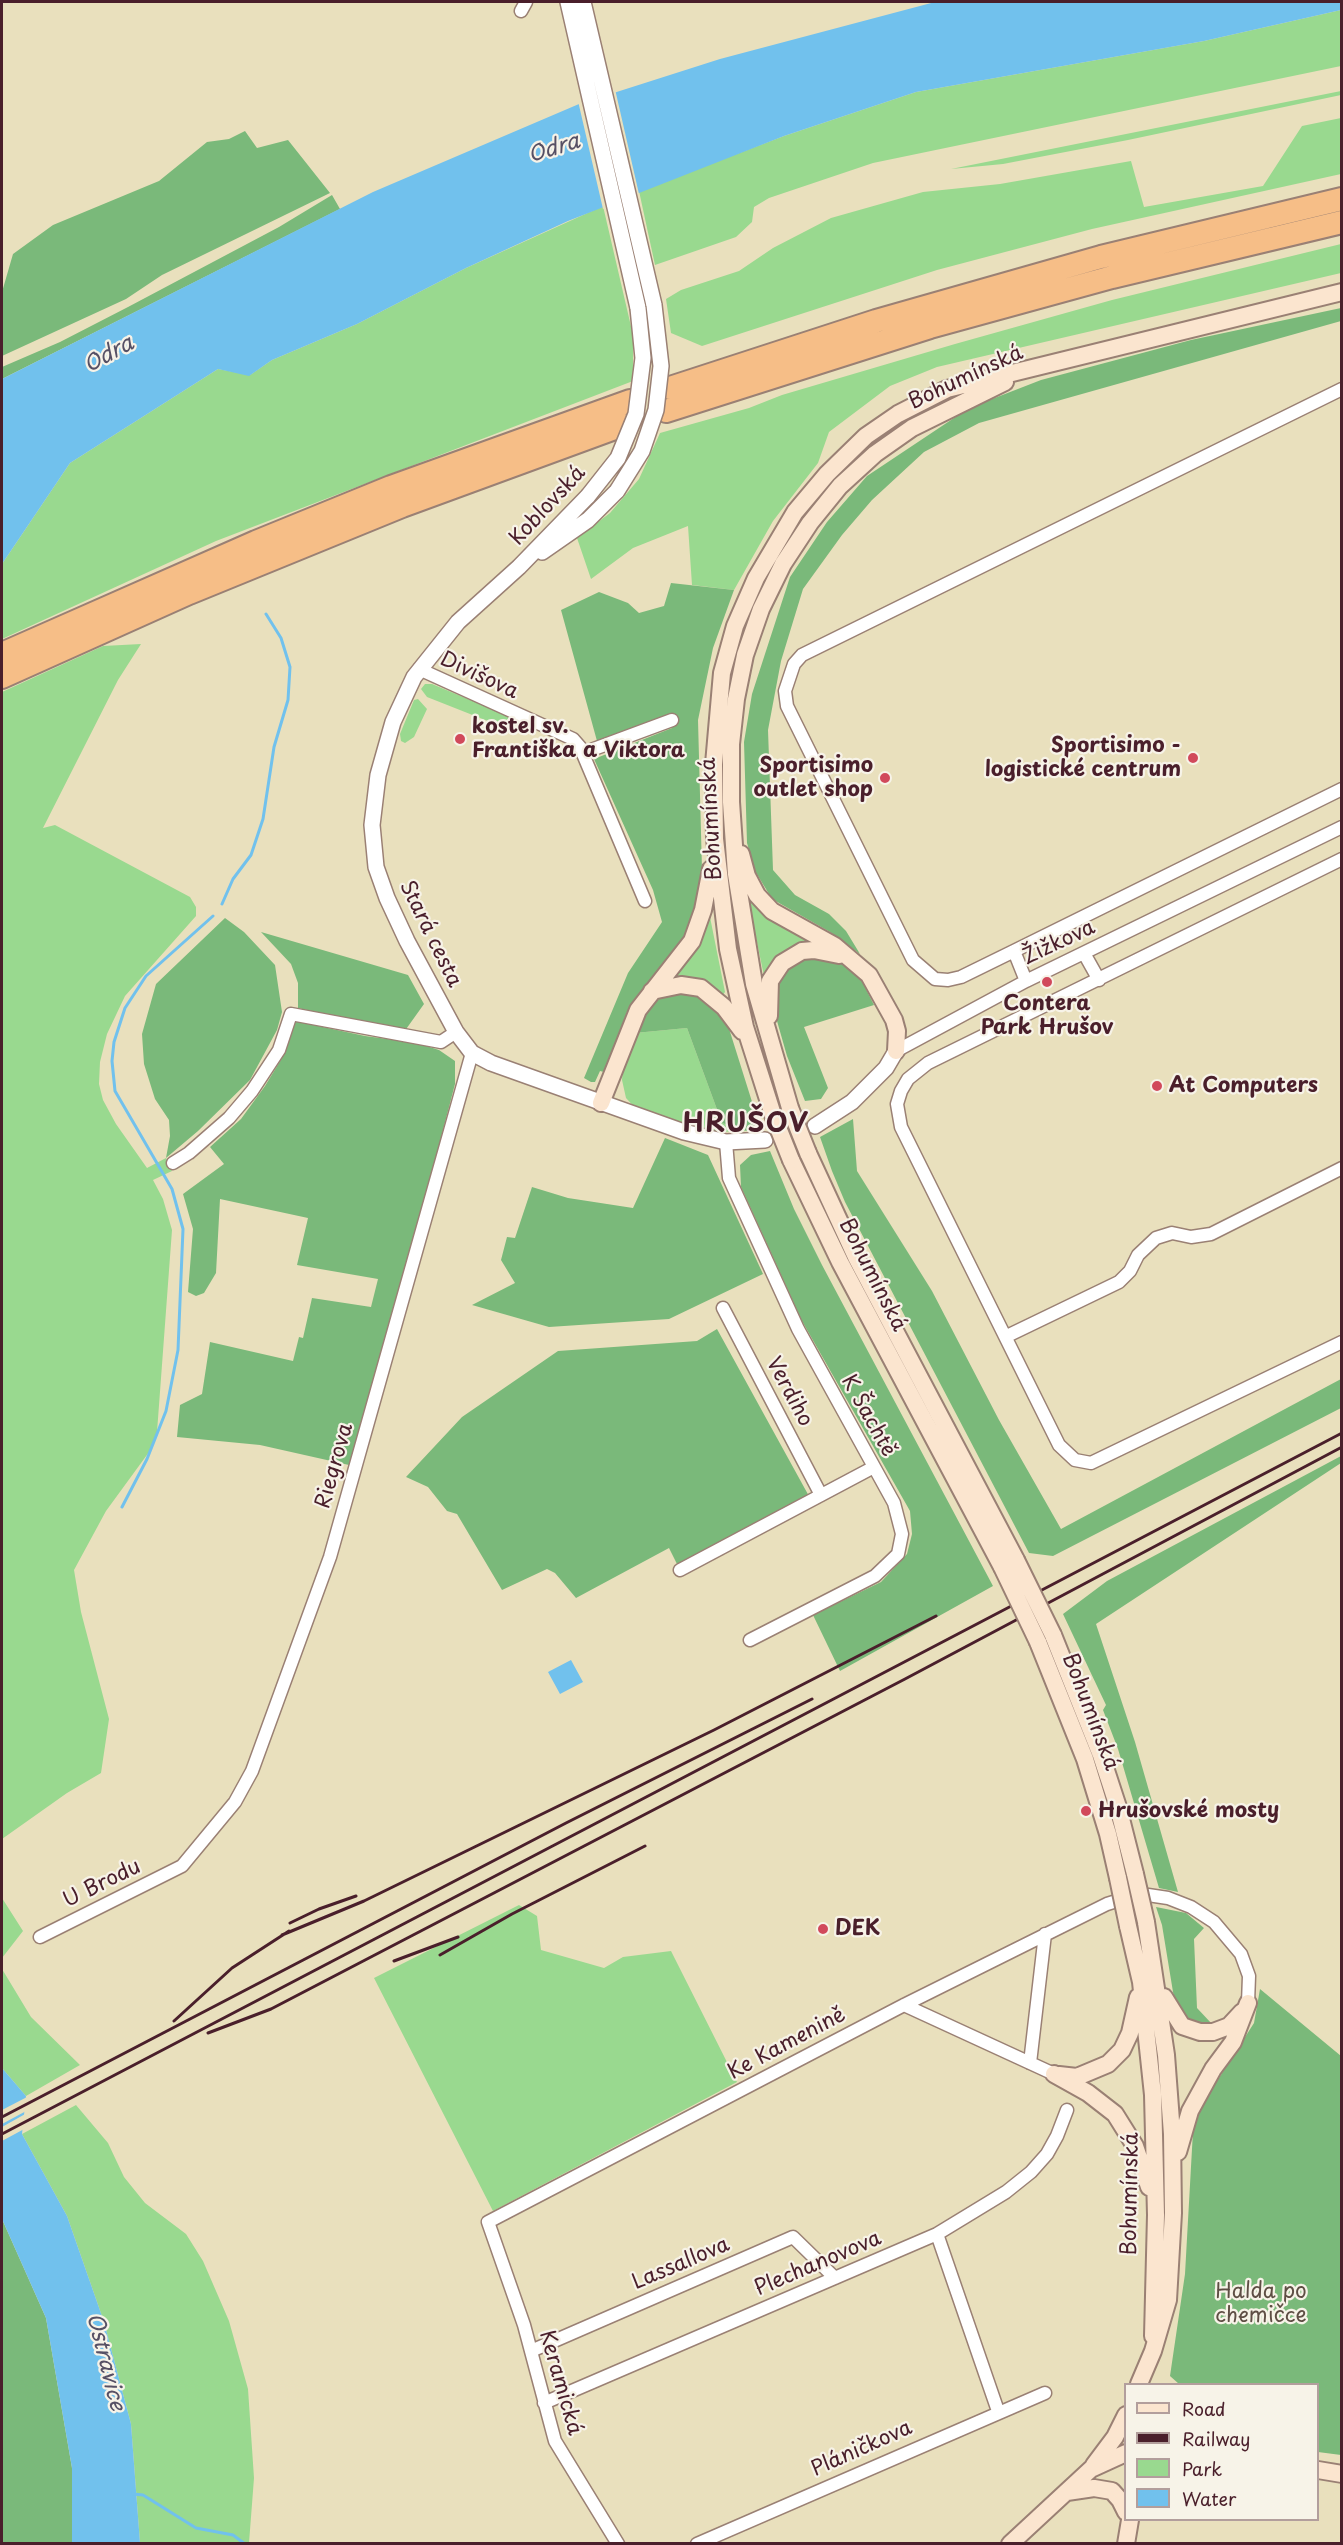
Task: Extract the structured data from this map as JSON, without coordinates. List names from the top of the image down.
{
  "streets": {
    "main road": ["Bohumínská"],
    "street": [
      "Koblovská",
      "Divišova",
      "Stará cesta",
      "Žižkova",
      "Verdiho",
      "K Šachtě",
      "Riegrova",
      "U Brodu",
      "Ke Kamenině",
      "Lassallova",
      "Plechanovova",
      "Keramická",
      "Pláničkova"
    ]
  },
  "crossings": [
    ["Koblovská", "Stará cesta"],
    ["Divišova", "Stará cesta"],
    ["Stará cesta", "K Šachtě"],
    ["Stará cesta", "Riegrova"],
    ["Riegrova", "U Brodu"],
    ["Ke Kamenině", "Keramická"],
    ["Lassallova", "Plechanovova"],
    ["Lassallova", "Keramická"],
    ["Plechanovova", "Keramická"]
  ],
  "districts": ["HRUŠOV"],
  "water": ["Odra", "Ostravice"],
  "parks": ["Halda po chemičce"],
  "places": [
    "kostel sv. Františka a Viktora",
    "Sportisimo - logistické centrum",
    "Sportisimo outlet shop",
    "Contera Park Hrušov",
    "At Computers",
    "Hrušovské mosty",
    "DEK"
  ],
  "legend": [
    "Road",
    "Railway",
    "Park",
    "Water"
  ]
}
